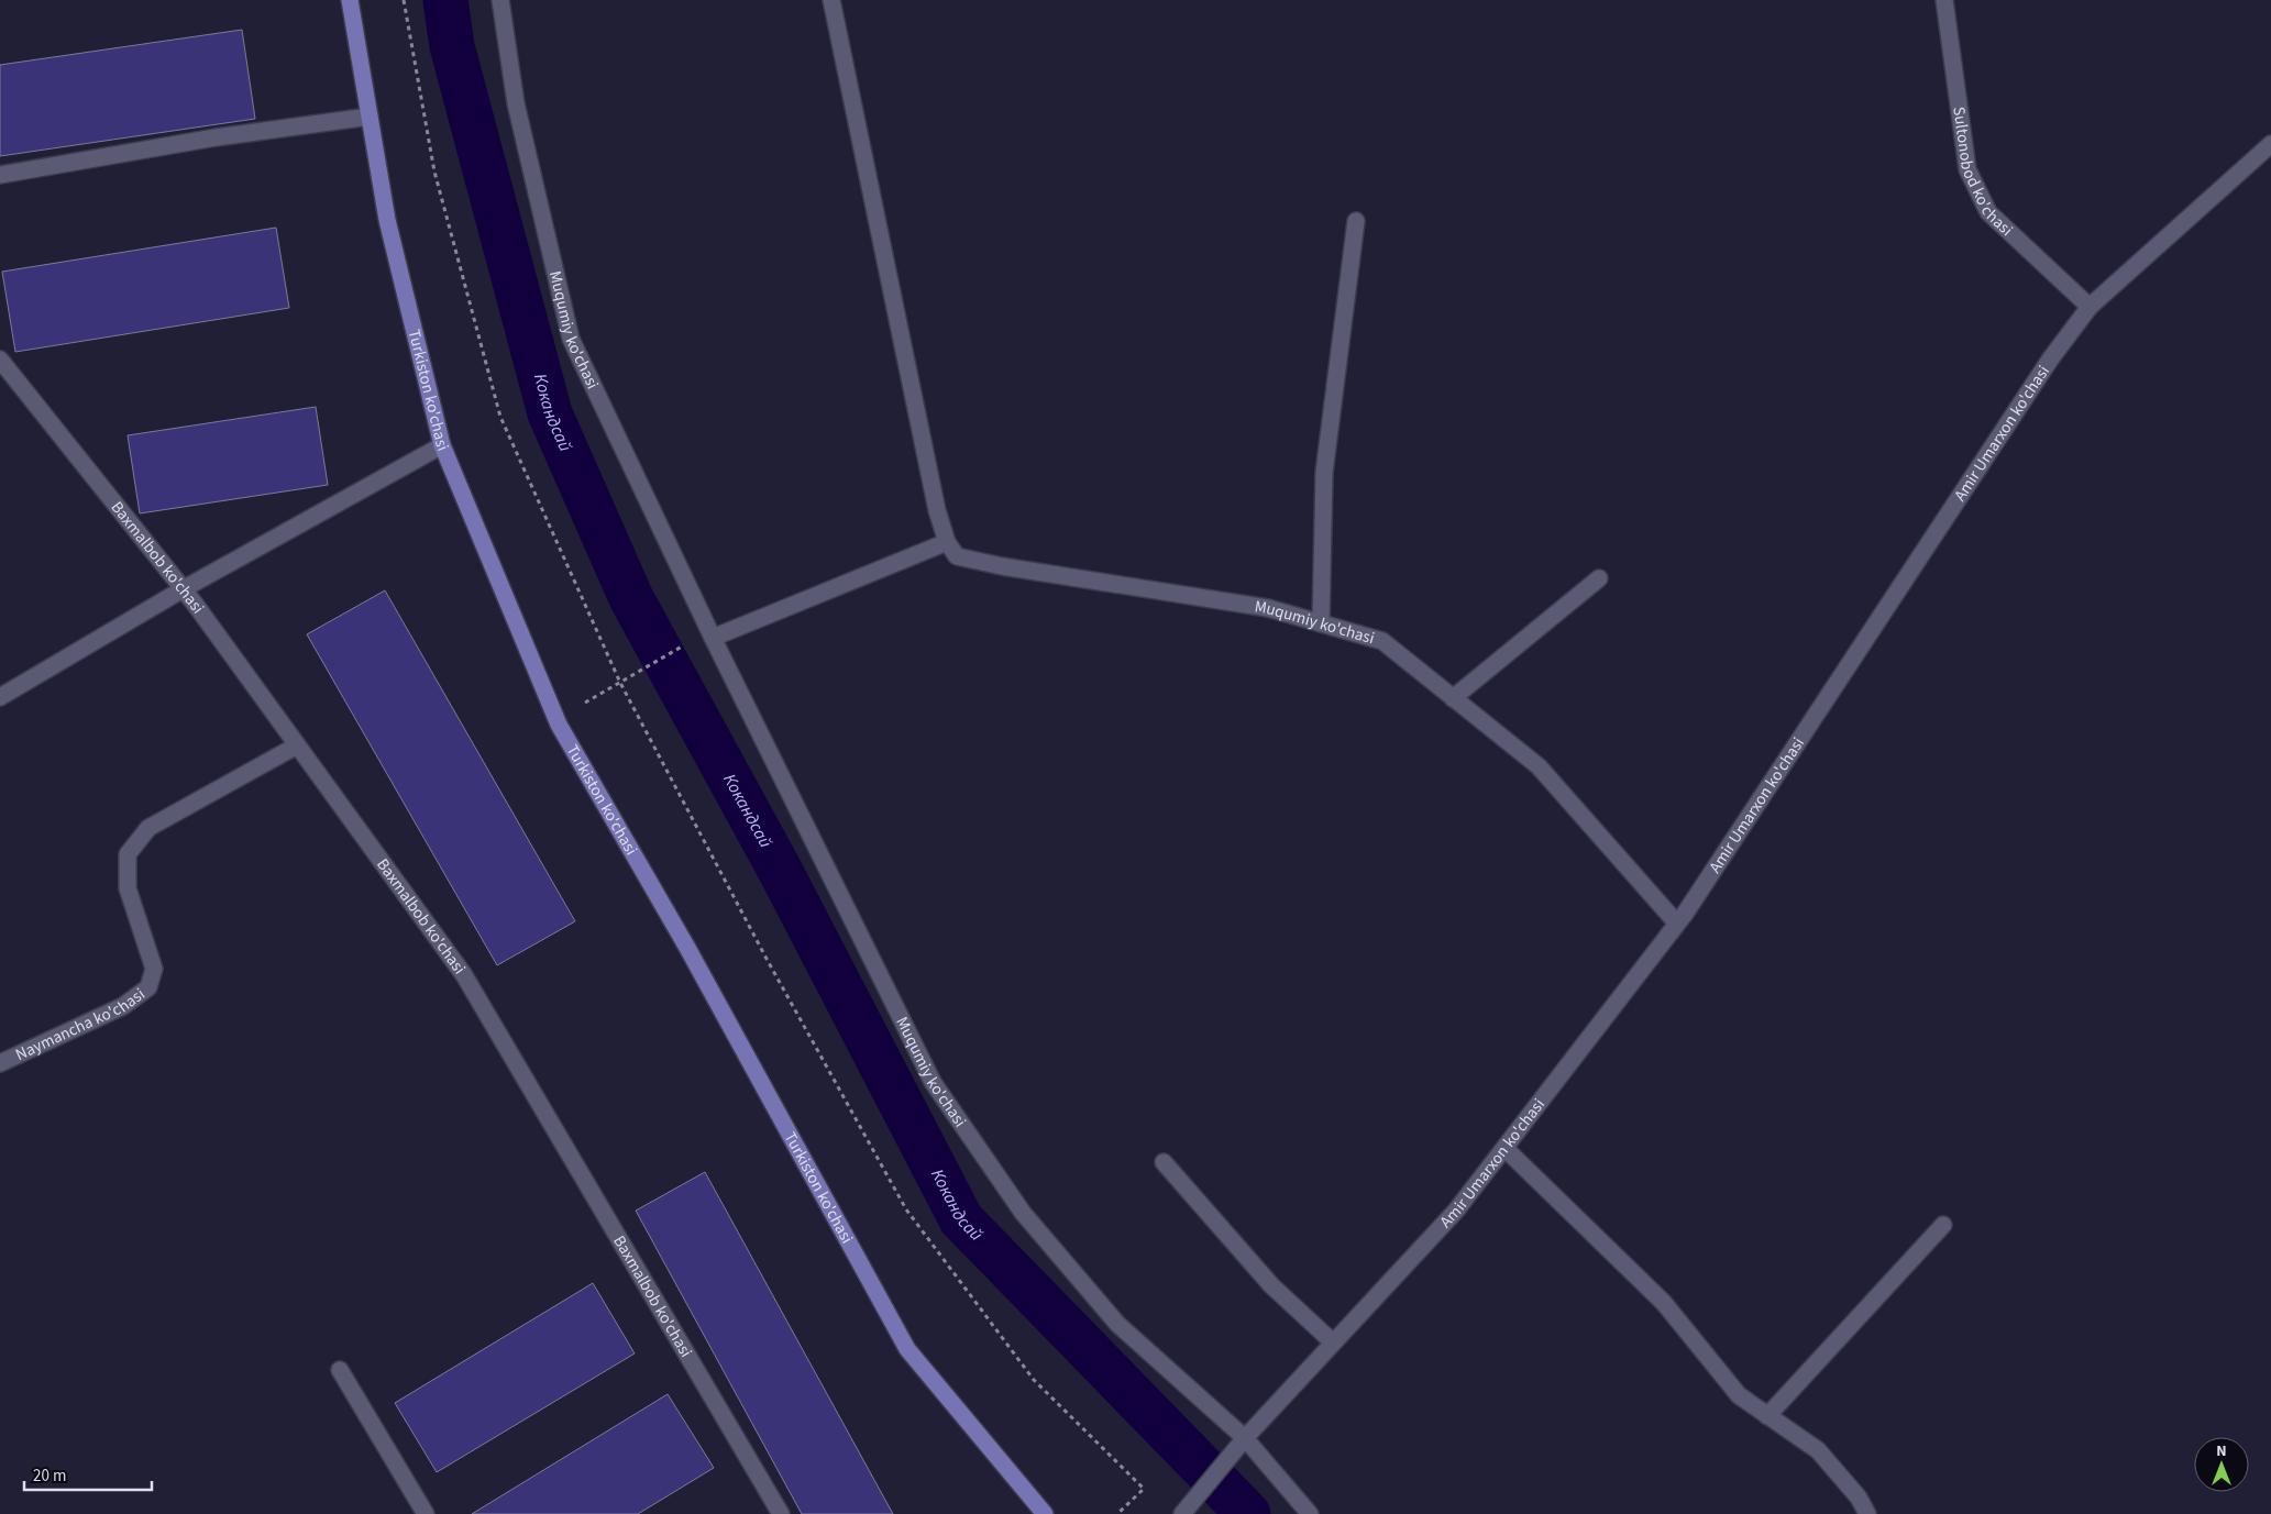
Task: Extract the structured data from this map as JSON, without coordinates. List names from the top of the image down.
{
  "streets": {
    "main road": ["Turkiston ko'chasi"],
    "street": [
      "Sultonobod ko'chasi",
      "Muqumiy ko'chasi",
      "Amir Umarxon ko'chasi",
      "Baxmalbob ko'chasi",
      "Naymancha ko'chasi"
    ]
  },
  "crossings": [
    ["Sultonobod ko'chasi", "Amir Umarxon ko'chasi"],
    ["Muqumiy ko'chasi", "Amir Umarxon ko'chasi"],
    ["Baxmalbob ko'chasi", "Naymancha ko'chasi"]
  ],
  "water": ["Кокандсай"],
  "scale_bar": "20 m",
  "north": "top"
}
